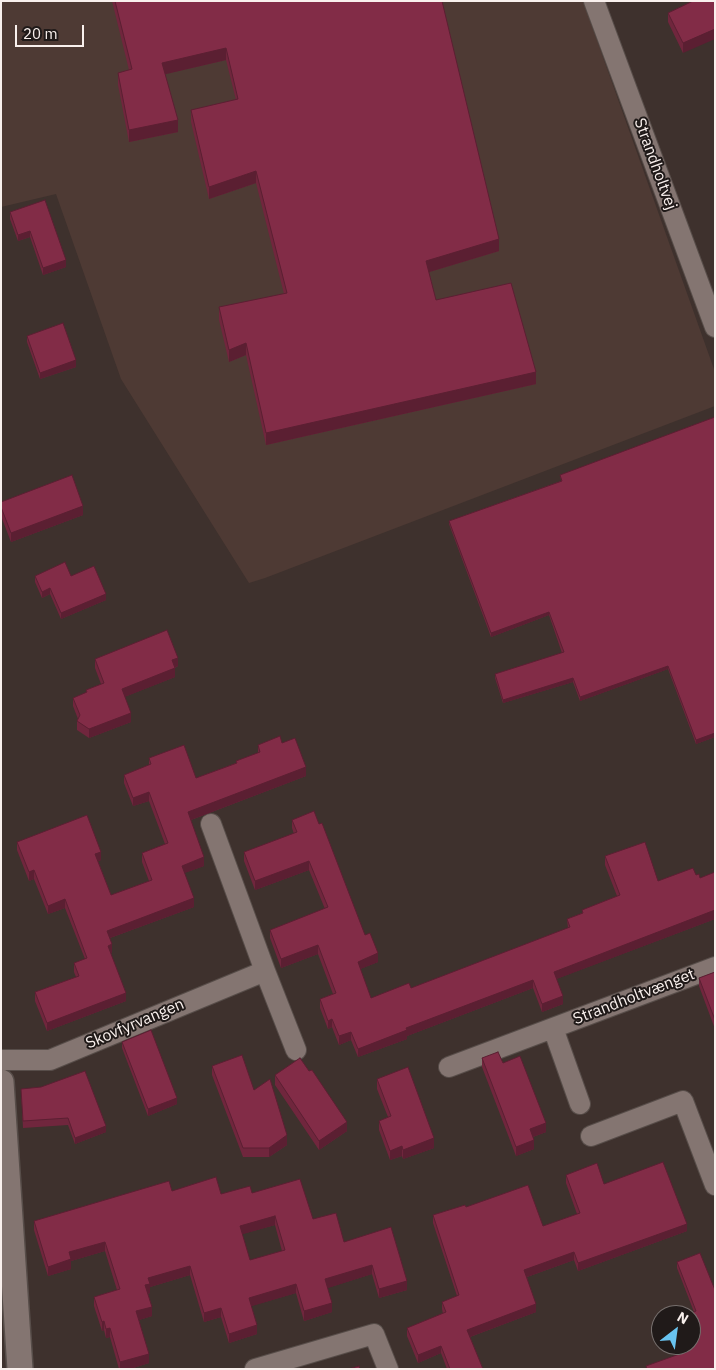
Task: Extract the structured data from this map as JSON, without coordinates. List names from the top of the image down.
{
  "streets": {
    "street": ["Strandholtvej", "Strandholtvænget", "Skovfyrvangen"]
  },
  "scale_bar": "20 m",
  "north": "top right"
}
